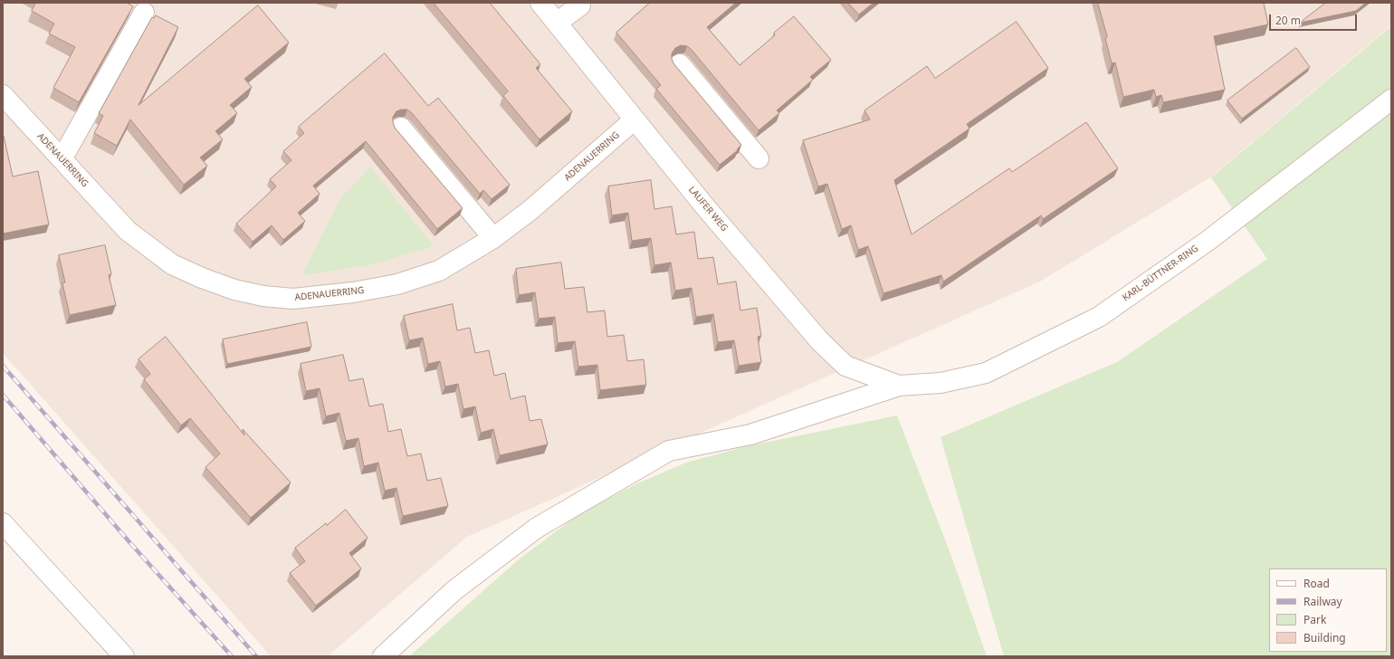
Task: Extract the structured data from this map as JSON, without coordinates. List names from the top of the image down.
{
  "streets": {
    "street": ["ADENAUERRING", "LAUFER WEG", "KARL-BÜTTNER-RING"]
  },
  "crossings": [
    ["ADENAUERRING", "LAUFER WEG"],
    ["LAUFER WEG", "KARL-BÜTTNER-RING"]
  ],
  "legend": [
    "Road",
    "Railway",
    "Park",
    "Building"
  ],
  "scale_bar": "20 m"
}
